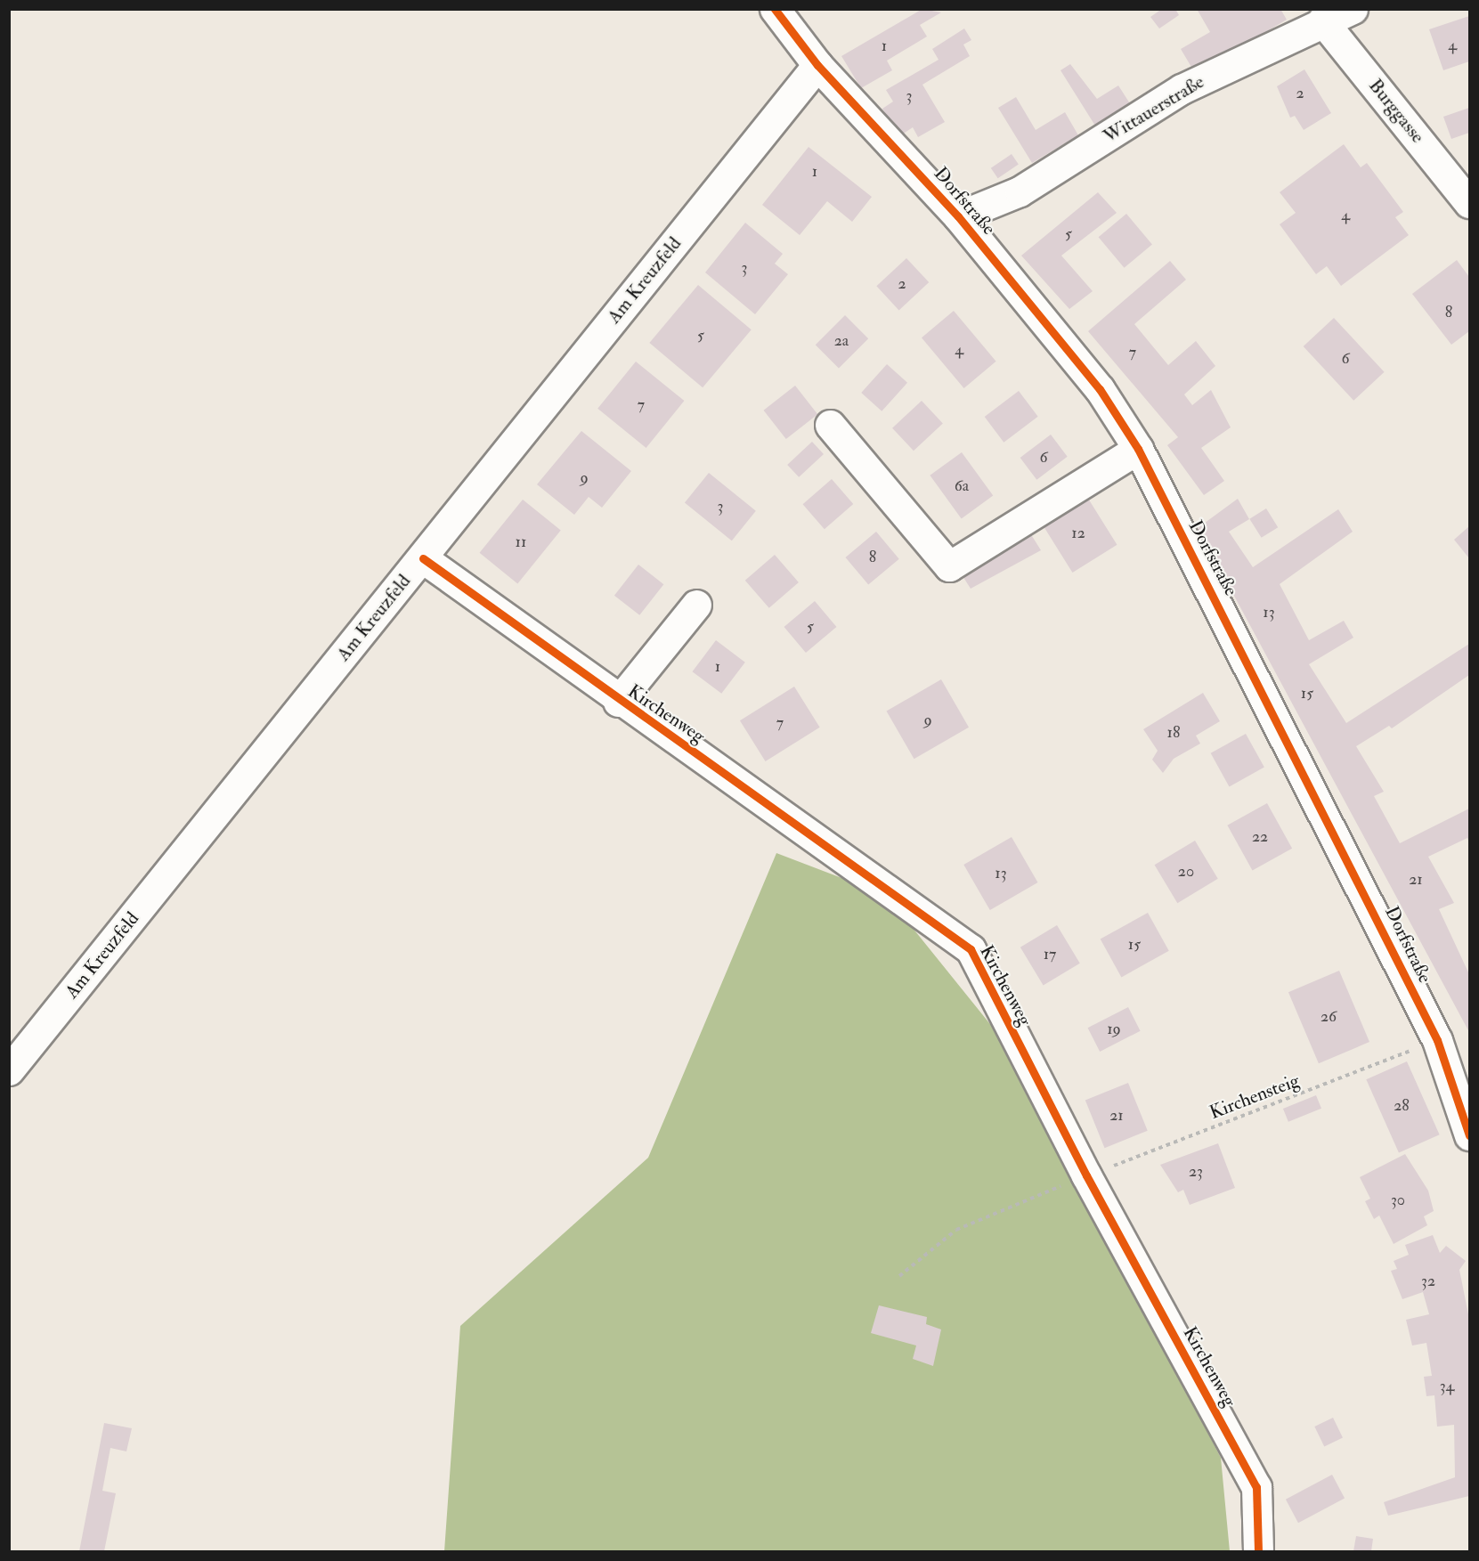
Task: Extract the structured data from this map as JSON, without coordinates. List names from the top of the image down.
{
  "streets": {
    "street": [
      "Wittauerstraße",
      "Burggasse",
      "Dorfstraße",
      "Am Kreuzfeld",
      "Kirchenweg"
    ],
    "path": ["Kirchensteig"]
  },
  "crossings": [
    ["Wittauerstraße", "Burggasse"],
    ["Wittauerstraße", "Dorfstraße"],
    ["Dorfstraße", "Am Kreuzfeld"],
    ["Am Kreuzfeld", "Kirchenweg"]
  ],
  "house_numbers": [
    "4",
    "1",
    "2",
    "3",
    "1",
    "4",
    "5",
    "3",
    "2",
    "8",
    "5",
    "2a",
    "4",
    "7",
    "6",
    "7",
    "6",
    "9",
    "6a",
    "3",
    "12",
    "11",
    "8",
    "13",
    "5",
    "1",
    "15",
    "9",
    "7",
    "18",
    "22",
    "20",
    "13",
    "21",
    "15",
    "17",
    "26",
    "19",
    "28",
    "21",
    "23",
    "30",
    "32",
    "34"
  ]
}
